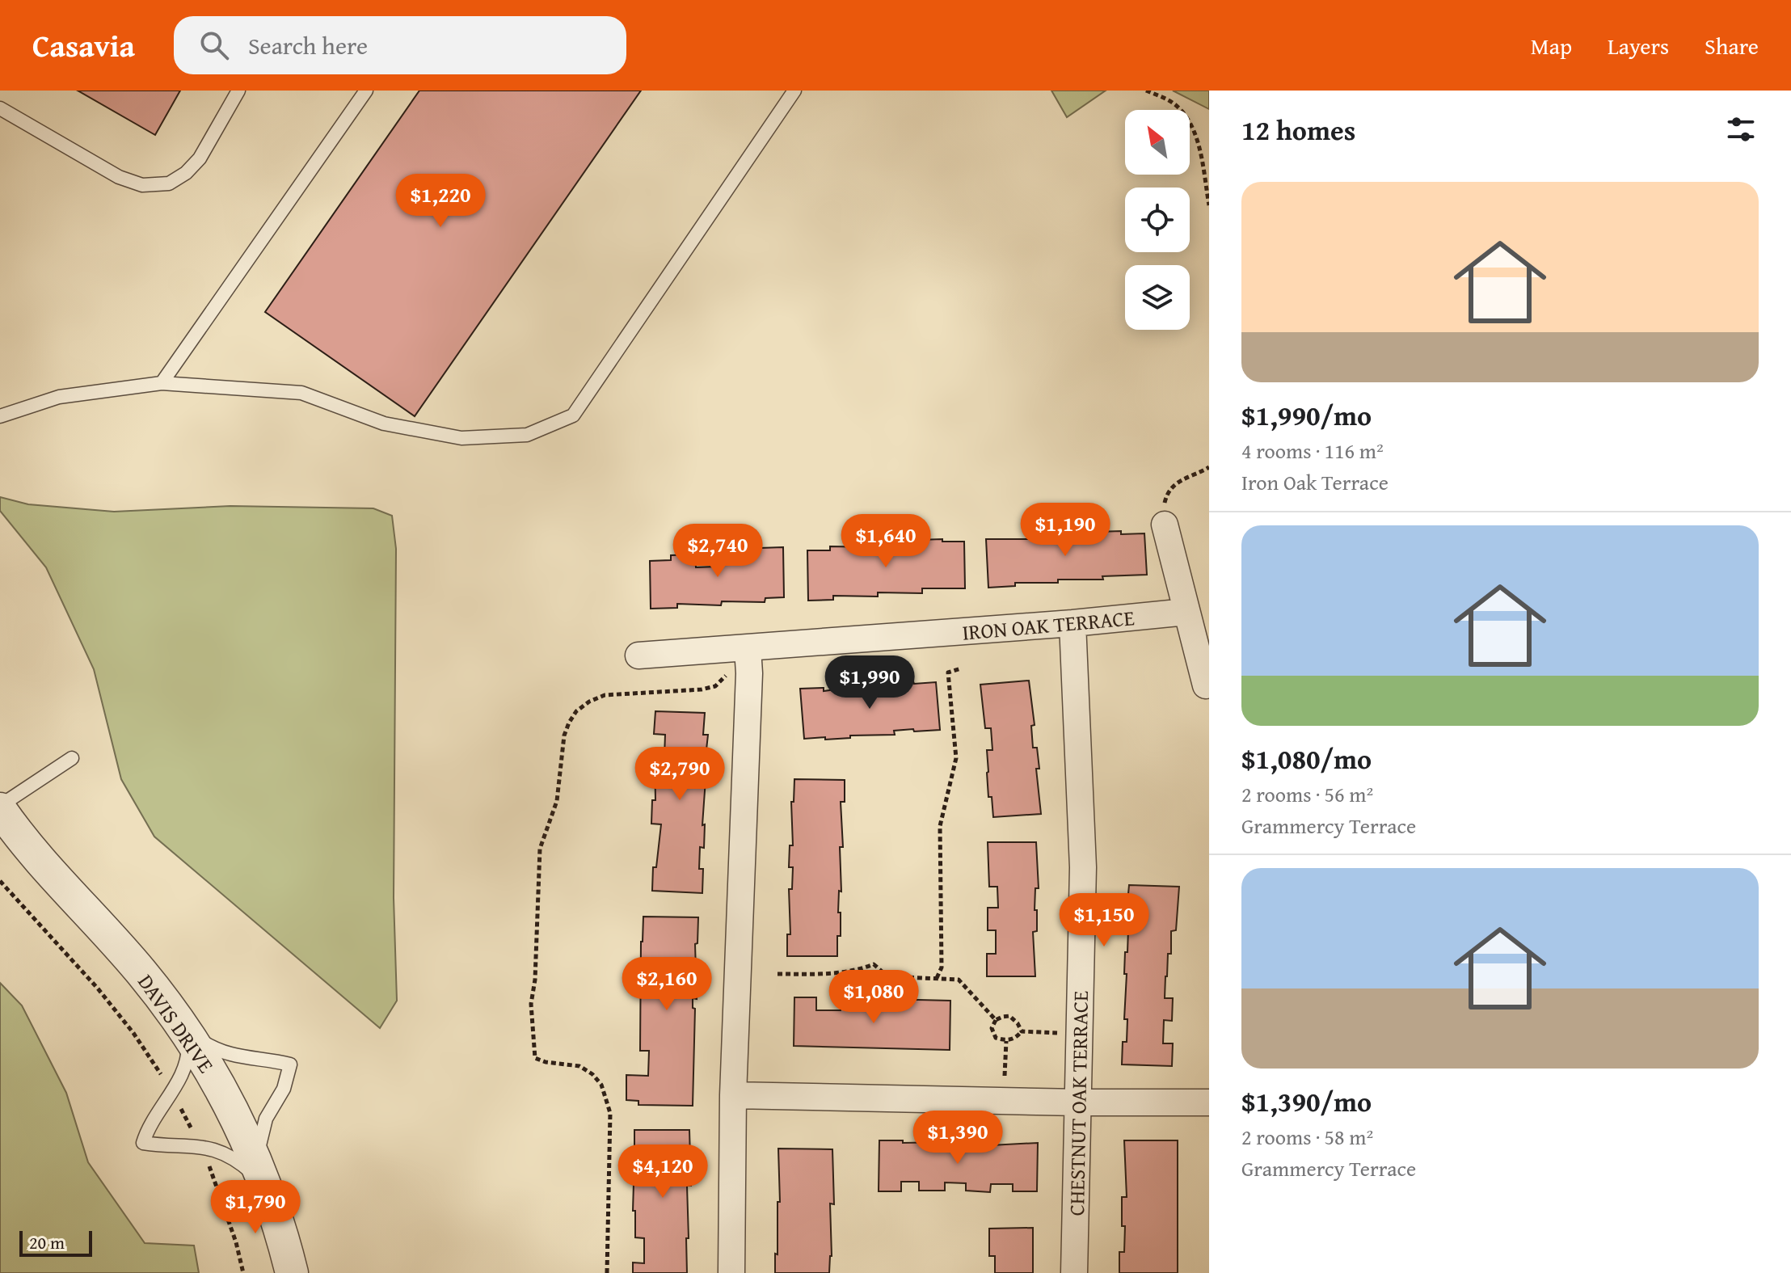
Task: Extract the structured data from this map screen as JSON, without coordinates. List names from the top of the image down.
{
  "streets": {
    "street": ["IRON OAK TERRACE", "DAVIS DRIVE", "CHESTNUT OAK TERRACE"]
  },
  "crossings": [
    ["IRON OAK TERRACE", "CHESTNUT OAK TERRACE"]
  ],
  "scale_bar": "20 m",
  "north": "top left",
  "page": {
    "header": "Casavia",
    "search": "Search here",
    "nav": ["Map", "Layers", "Share"],
    "heading": "12 homes",
    "list": [
      {
        "name": "$1,990/mo",
        "note": "4 rooms · 116 m² · Iron Oak Terrace"
      },
      {
        "name": "$1,080/mo",
        "note": "2 rooms · 56 m² · Grammercy Terrace"
      },
      {
        "name": "$1,390/mo",
        "note": "2 rooms · 58 m² · Grammercy Terrace"
      }
    ],
    "price": [
      "$1,220",
      "$1,190",
      "$1,640",
      "$2,740",
      "$1,990",
      "$2,790",
      "$1,150",
      "$2,160",
      "$1,080",
      "$1,390",
      "$4,120",
      "$1,790"
    ],
    "scale": "20 m"
  }
}
